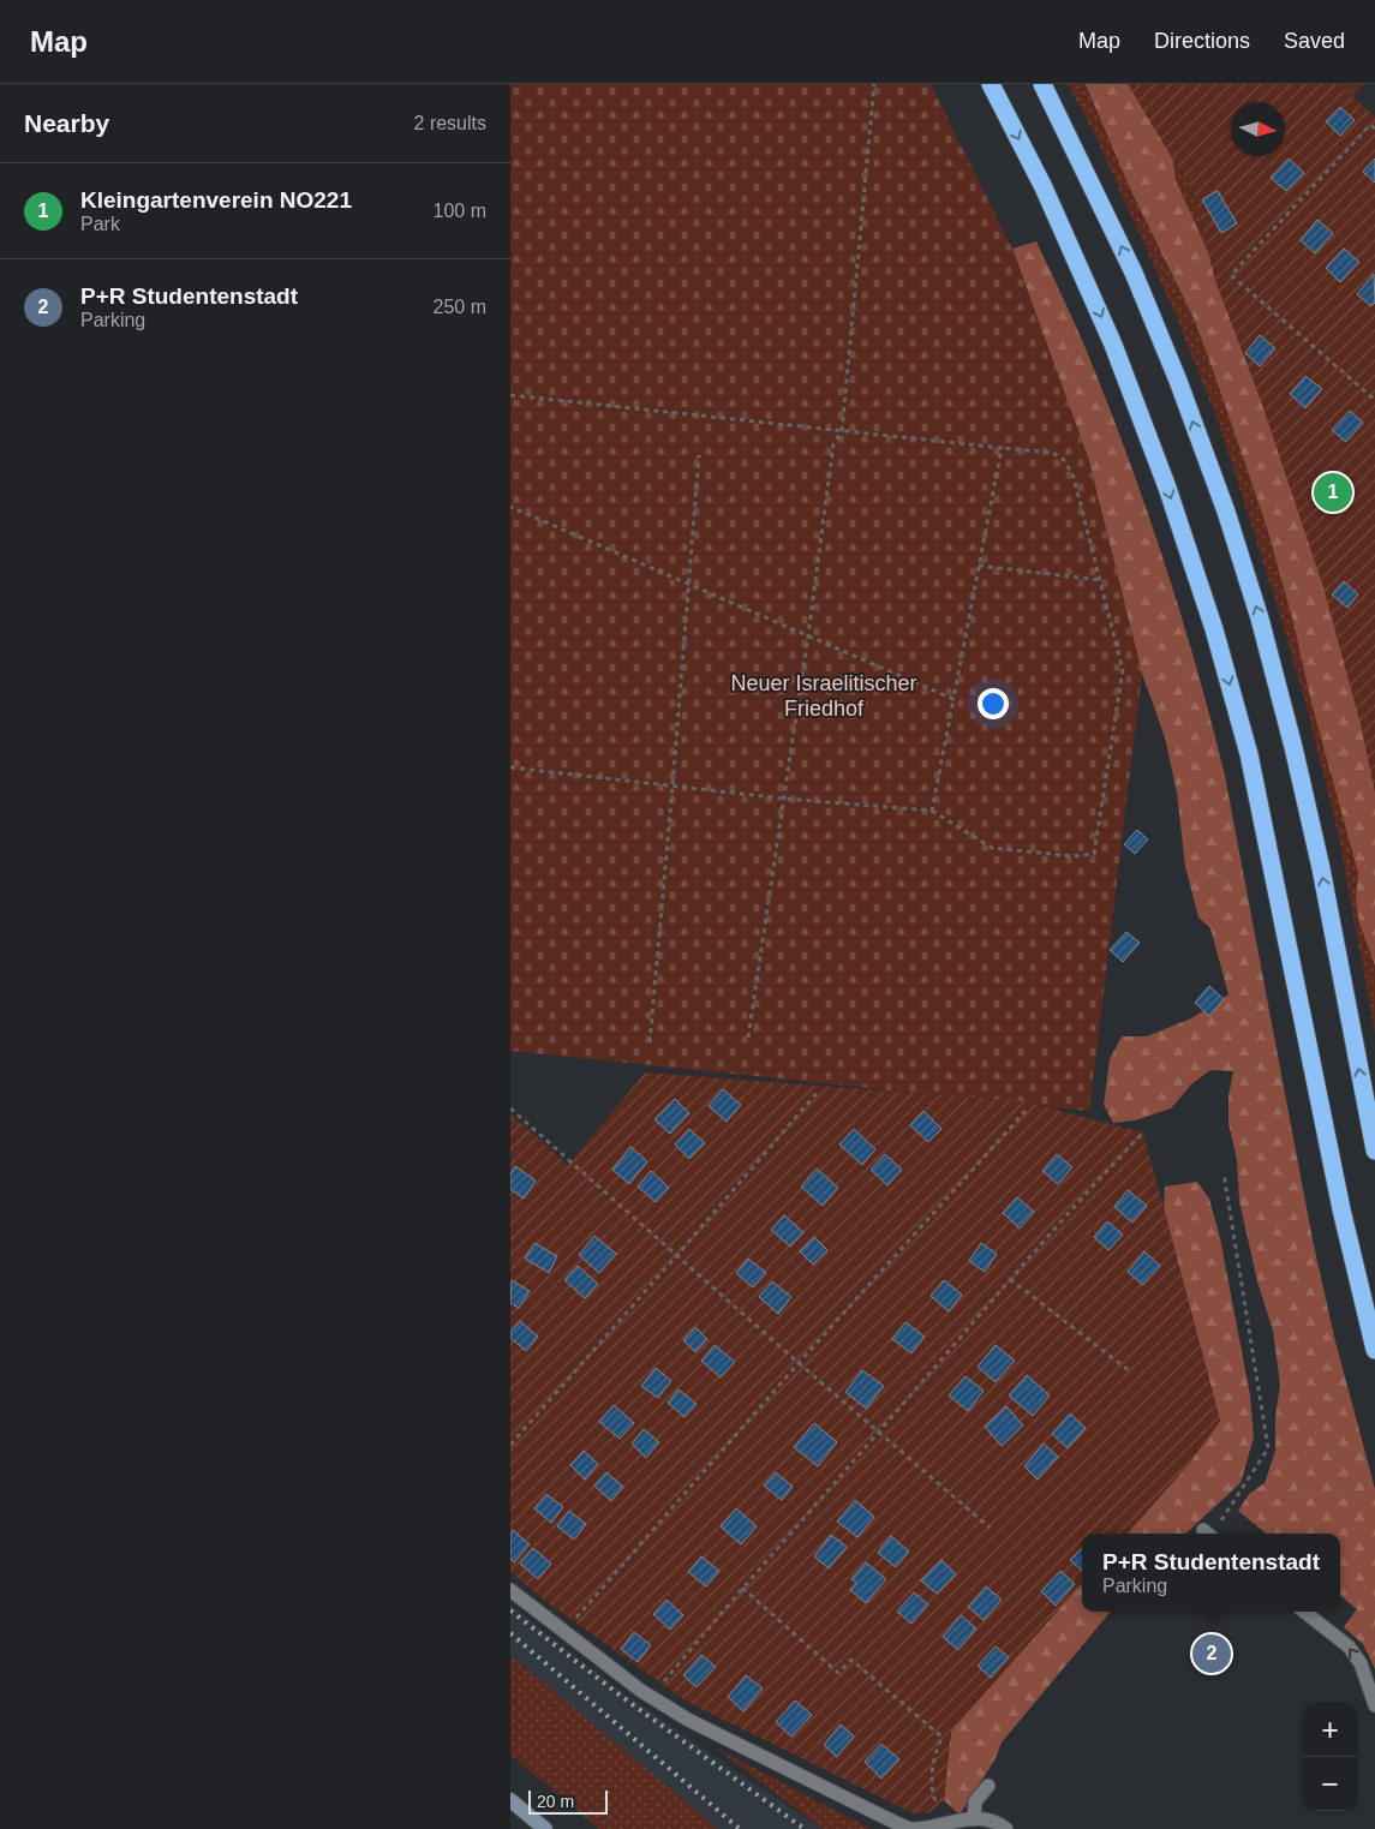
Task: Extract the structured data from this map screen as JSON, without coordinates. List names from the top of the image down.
{
  "parks": ["Neuer Israelitischer Friedhof"],
  "scale_bar": "20 m",
  "north": "right",
  "page": {
    "header": "Map",
    "nav": ["Map", "Directions", "Saved"],
    "heading": ["Nearby", "2 results"],
    "list": [
      {
        "mark": "1",
        "name": "Kleingartenverein NO221",
        "note": "Park",
        "value": "100 m"
      },
      {
        "mark": "2",
        "name": "P+R Studentenstadt",
        "note": "Parking",
        "value": "250 m"
      }
    ],
    "pins": ["1", "2"],
    "popup": ["P+R Studentenstadt", "Parking"],
    "map_buttons": ["+", "−"],
    "scale": "20 m"
  }
}
